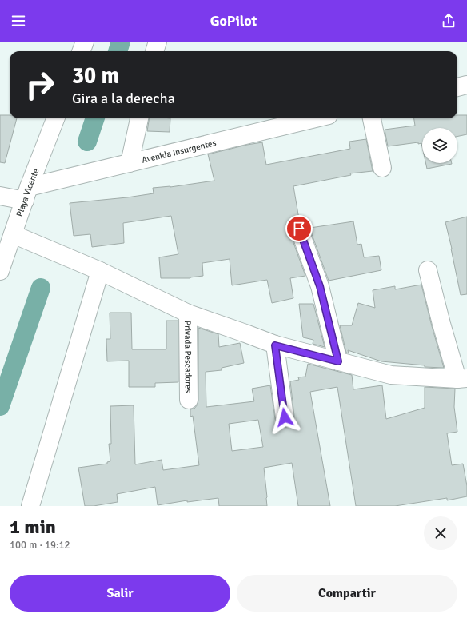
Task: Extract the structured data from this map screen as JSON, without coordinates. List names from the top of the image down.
{
  "streets": {
    "street": ["Avenida Insurgentes", "Playa Vicente", "Privada Pescadores"]
  },
  "crossings": [
    ["Avenida Insurgentes", "Playa Vicente"]
  ],
  "page": {
    "header": "GoPilot",
    "turn": ["30 m", "Gira a la derecha"],
    "heading": ["1 min", "100 m · 19:12"],
    "buttons": ["Salir", "Compartir"]
  }
}
